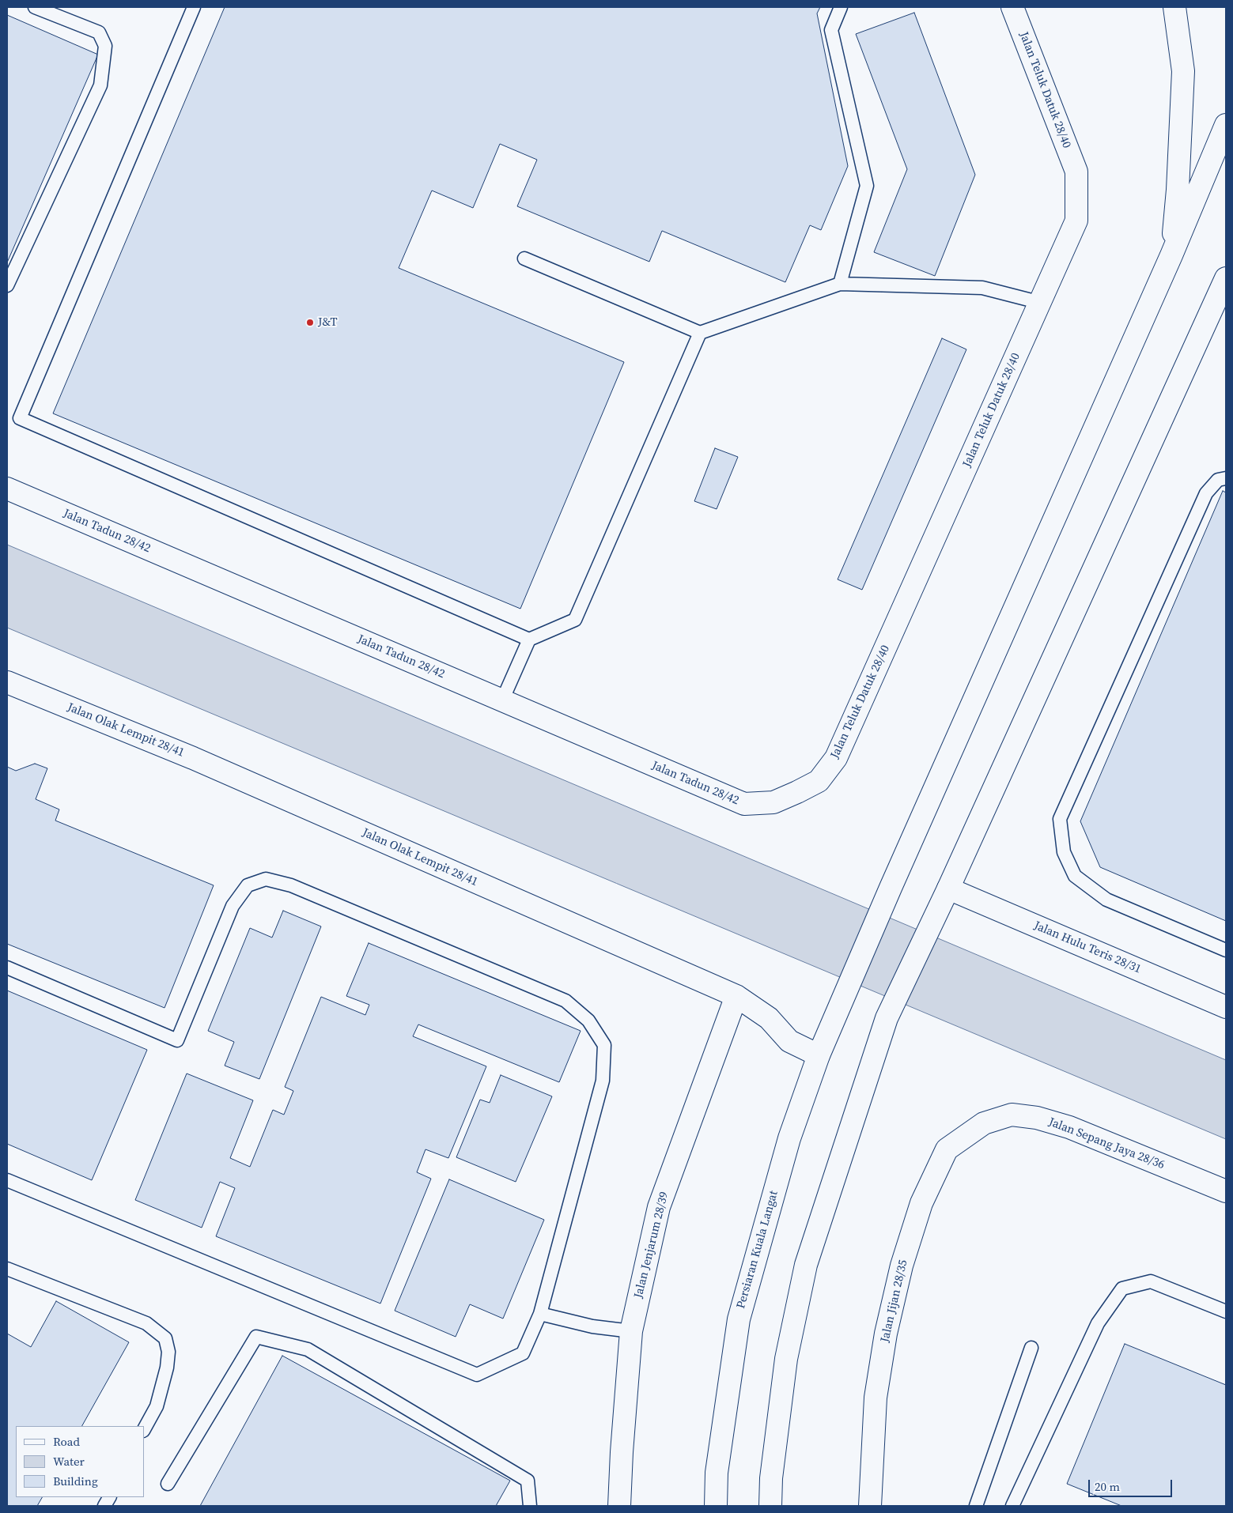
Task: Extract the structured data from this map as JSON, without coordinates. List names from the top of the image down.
{
  "streets": {
    "street": [
      "Jalan Teluk Datuk 28/40",
      "Jalan Tadun 28/42",
      "Jalan Olak Lempit 28/41",
      "Jalan Hulu Teris 28/31",
      "Jalan Sepang Jaya 28/36",
      "Jalan Jenjarum 28/39",
      "Persiaran Kuala Langat",
      "Jalan Jijan 28/35"
    ]
  },
  "crossings": [
    ["Jalan Teluk Datuk 28/40", "Jalan Tadun 28/42"],
    ["Jalan Olak Lempit 28/41", "Jalan Jenjarum 28/39"],
    ["Jalan Olak Lempit 28/41", "Persiaran Kuala Langat"],
    ["Jalan Sepang Jaya 28/36", "Jalan Jijan 28/35"]
  ],
  "places": ["J&T"],
  "legend": ["Road", "Water", "Building"],
  "scale_bar": "20 m"
}
